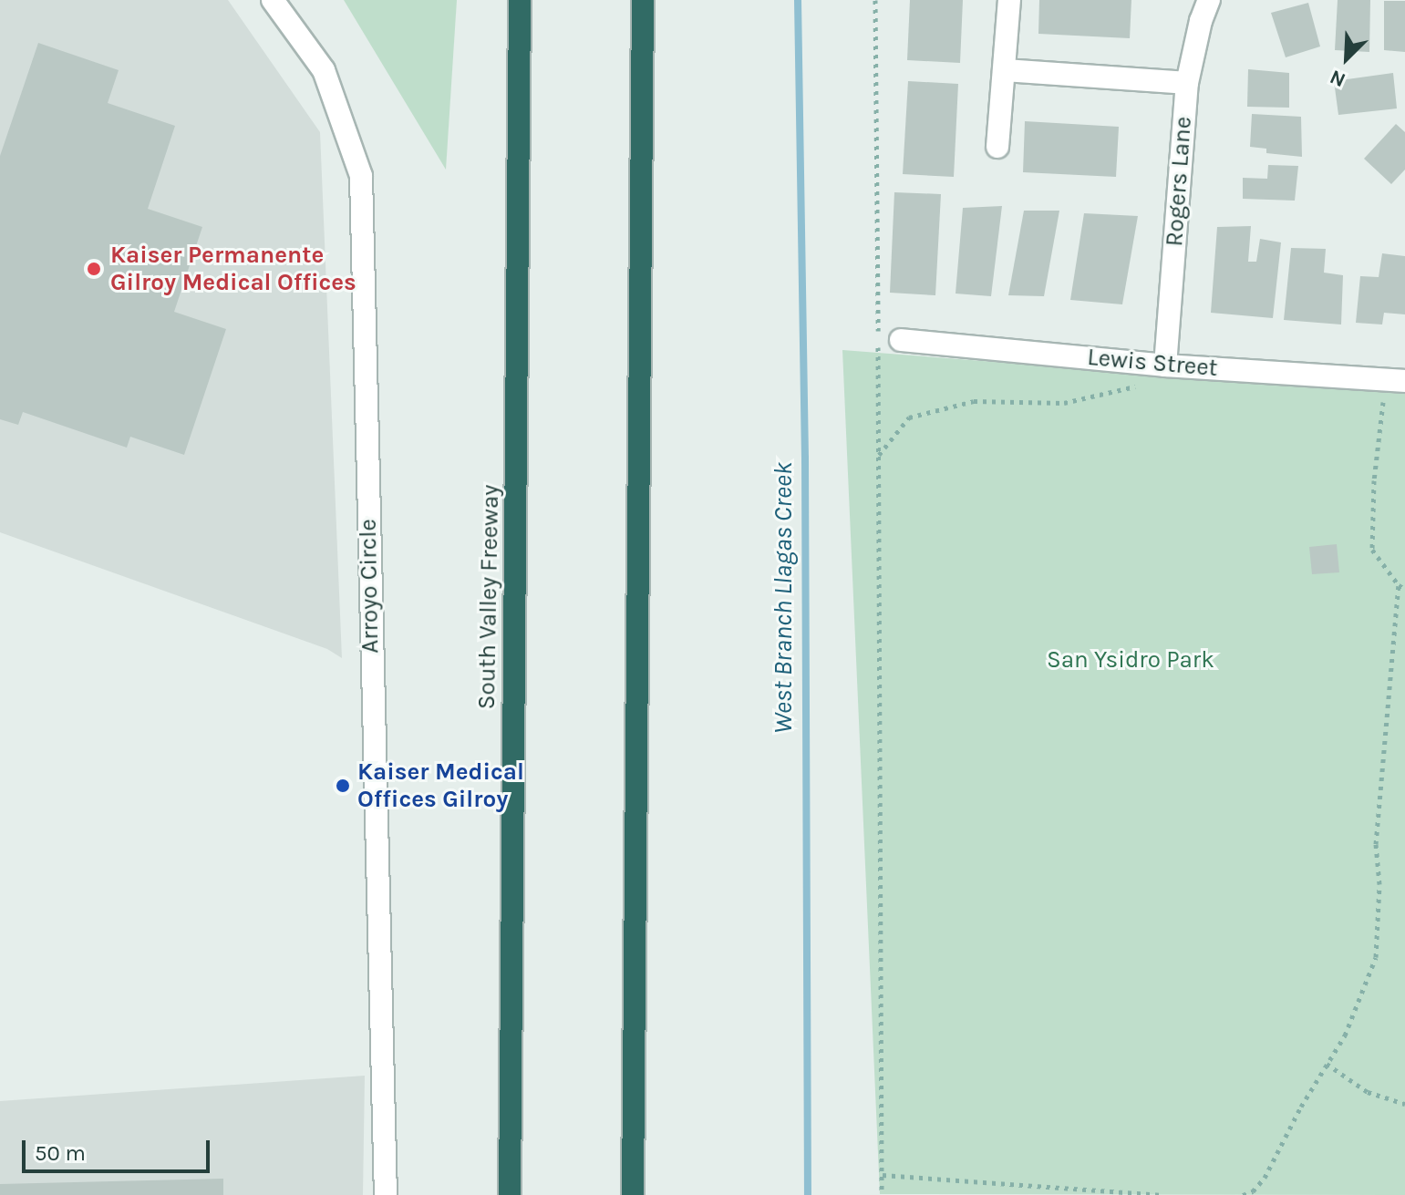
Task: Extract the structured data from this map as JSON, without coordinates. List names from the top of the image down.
{
  "streets": {
    "highway": ["South Valley Freeway"],
    "street": ["Rogers Lane", "Lewis Street", "Arroyo Circle"]
  },
  "crossings": [
    ["Rogers Lane", "Lewis Street"]
  ],
  "water": ["West Branch Llagas Creek"],
  "parks": ["San Ysidro Park"],
  "places": ["Kaiser Permanente Gilroy Medical Offices", "Kaiser Medical Offices Gilroy"],
  "scale_bar": "50 m",
  "north": "bottom left"
}
